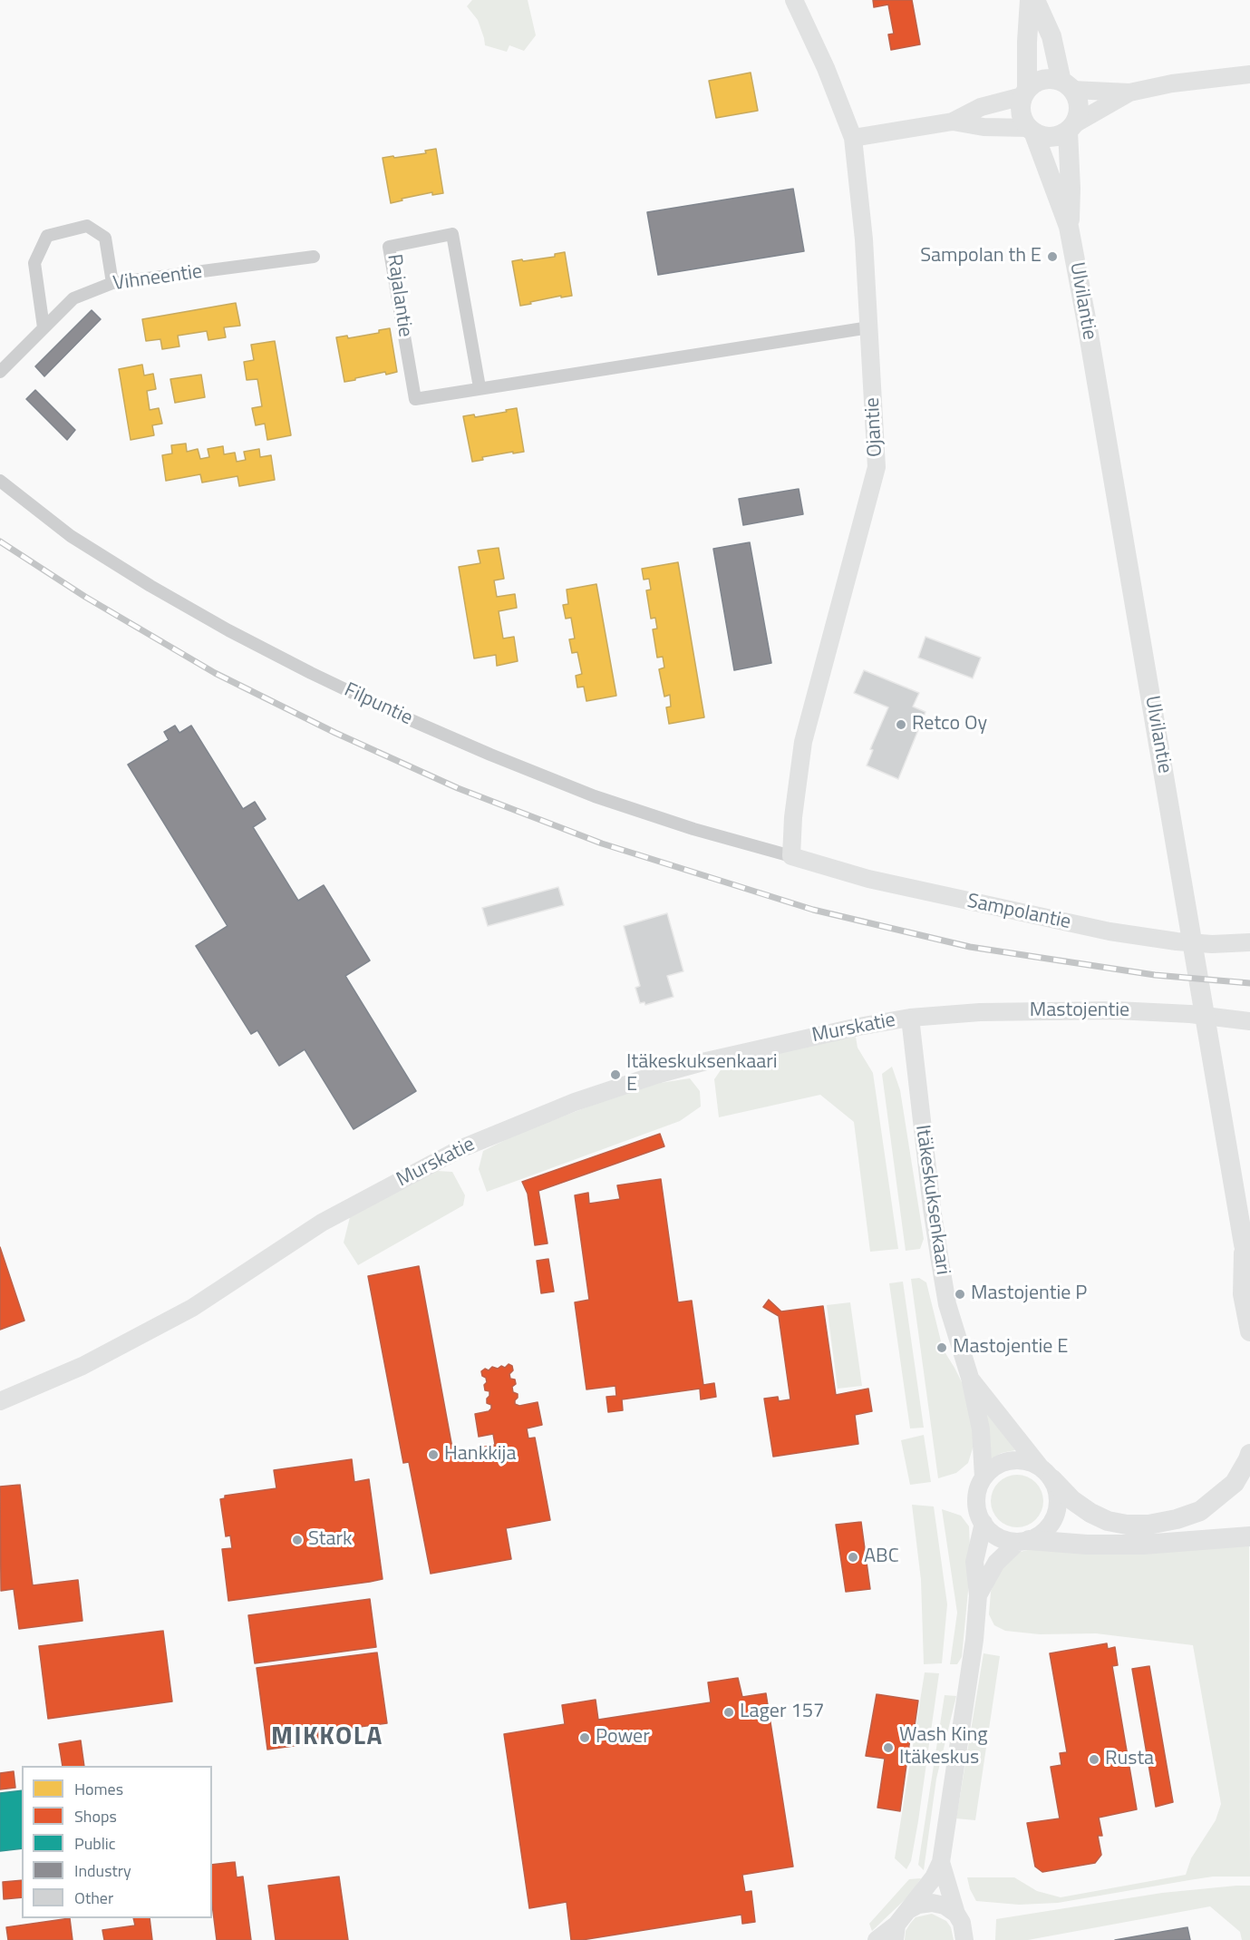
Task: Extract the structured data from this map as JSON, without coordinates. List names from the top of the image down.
{
  "streets": {
    "main road": ["Ulvilantie"],
    "street": [
      "Vihneentie",
      "Rajalantie",
      "Ojantie",
      "Filpuntie",
      "Sampolantie",
      "Mastojentie",
      "Murskatie",
      "Itäkeskuksenkaari"
    ]
  },
  "crossings": [
    ["Rajalantie", "Ojantie"],
    ["Ojantie", "Filpuntie"],
    ["Ojantie", "Sampolantie"],
    ["Filpuntie", "Sampolantie"],
    ["Mastojentie", "Murskatie"],
    ["Mastojentie", "Itäkeskuksenkaari"],
    ["Murskatie", "Itäkeskuksenkaari"]
  ],
  "districts": ["MIKKOLA"],
  "places": [
    "Sampolan th E",
    "Retco Oy",
    "Itäkeskuksenkaari E",
    "Mastojentie P",
    "Mastojentie E",
    "Hankkija",
    "Stark",
    "ABC",
    "Lager 157",
    "Power",
    "Wash King Itäkeskus",
    "Rusta"
  ],
  "legend": [
    "Homes",
    "Shops",
    "Public",
    "Industry",
    "Other"
  ]
}
